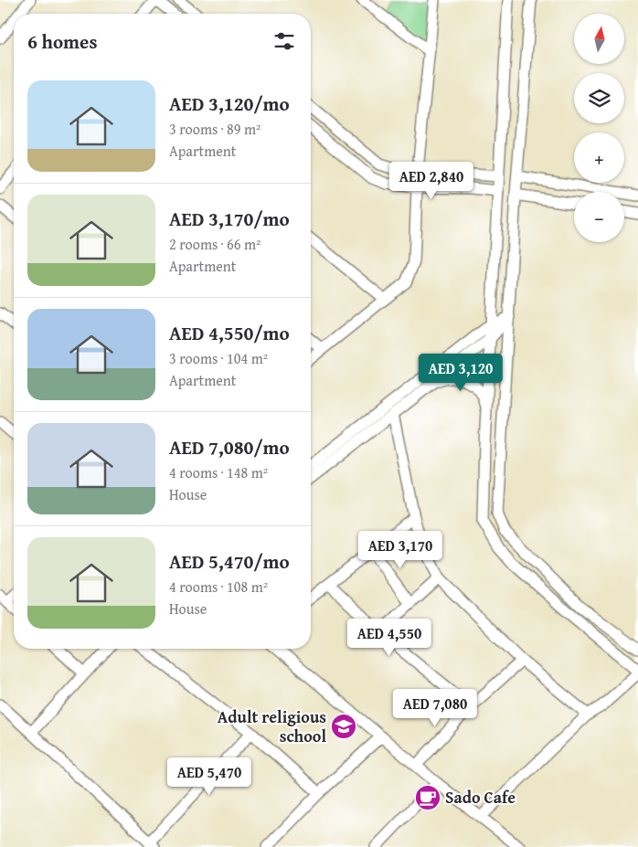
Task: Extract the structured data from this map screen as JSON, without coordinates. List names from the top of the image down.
{
  "places": {
    "school or university": ["Adult religious school"],
    "cafe": ["Sado Cafe"]
  },
  "north": "top",
  "page": {
    "map_buttons": ["+", "−"],
    "heading": "6 homes",
    "list": [
      {
        "name": "AED 3,120/mo",
        "note": "3 rooms · 89 m² · Apartment"
      },
      {
        "name": "AED 3,170/mo",
        "note": "2 rooms · 66 m² · Apartment"
      },
      {
        "name": "AED 4,550/mo",
        "note": "3 rooms · 104 m² · Apartment"
      },
      {
        "name": "AED 7,080/mo",
        "note": "4 rooms · 148 m² · House"
      },
      {
        "name": "AED 5,470/mo",
        "note": "4 rooms · 108 m² · House"
      }
    ],
    "price": [
      "AED 2,840",
      "AED 3,120",
      "AED 3,170",
      "AED 4,550",
      "AED 7,080",
      "AED 5,470"
    ]
  }
}
